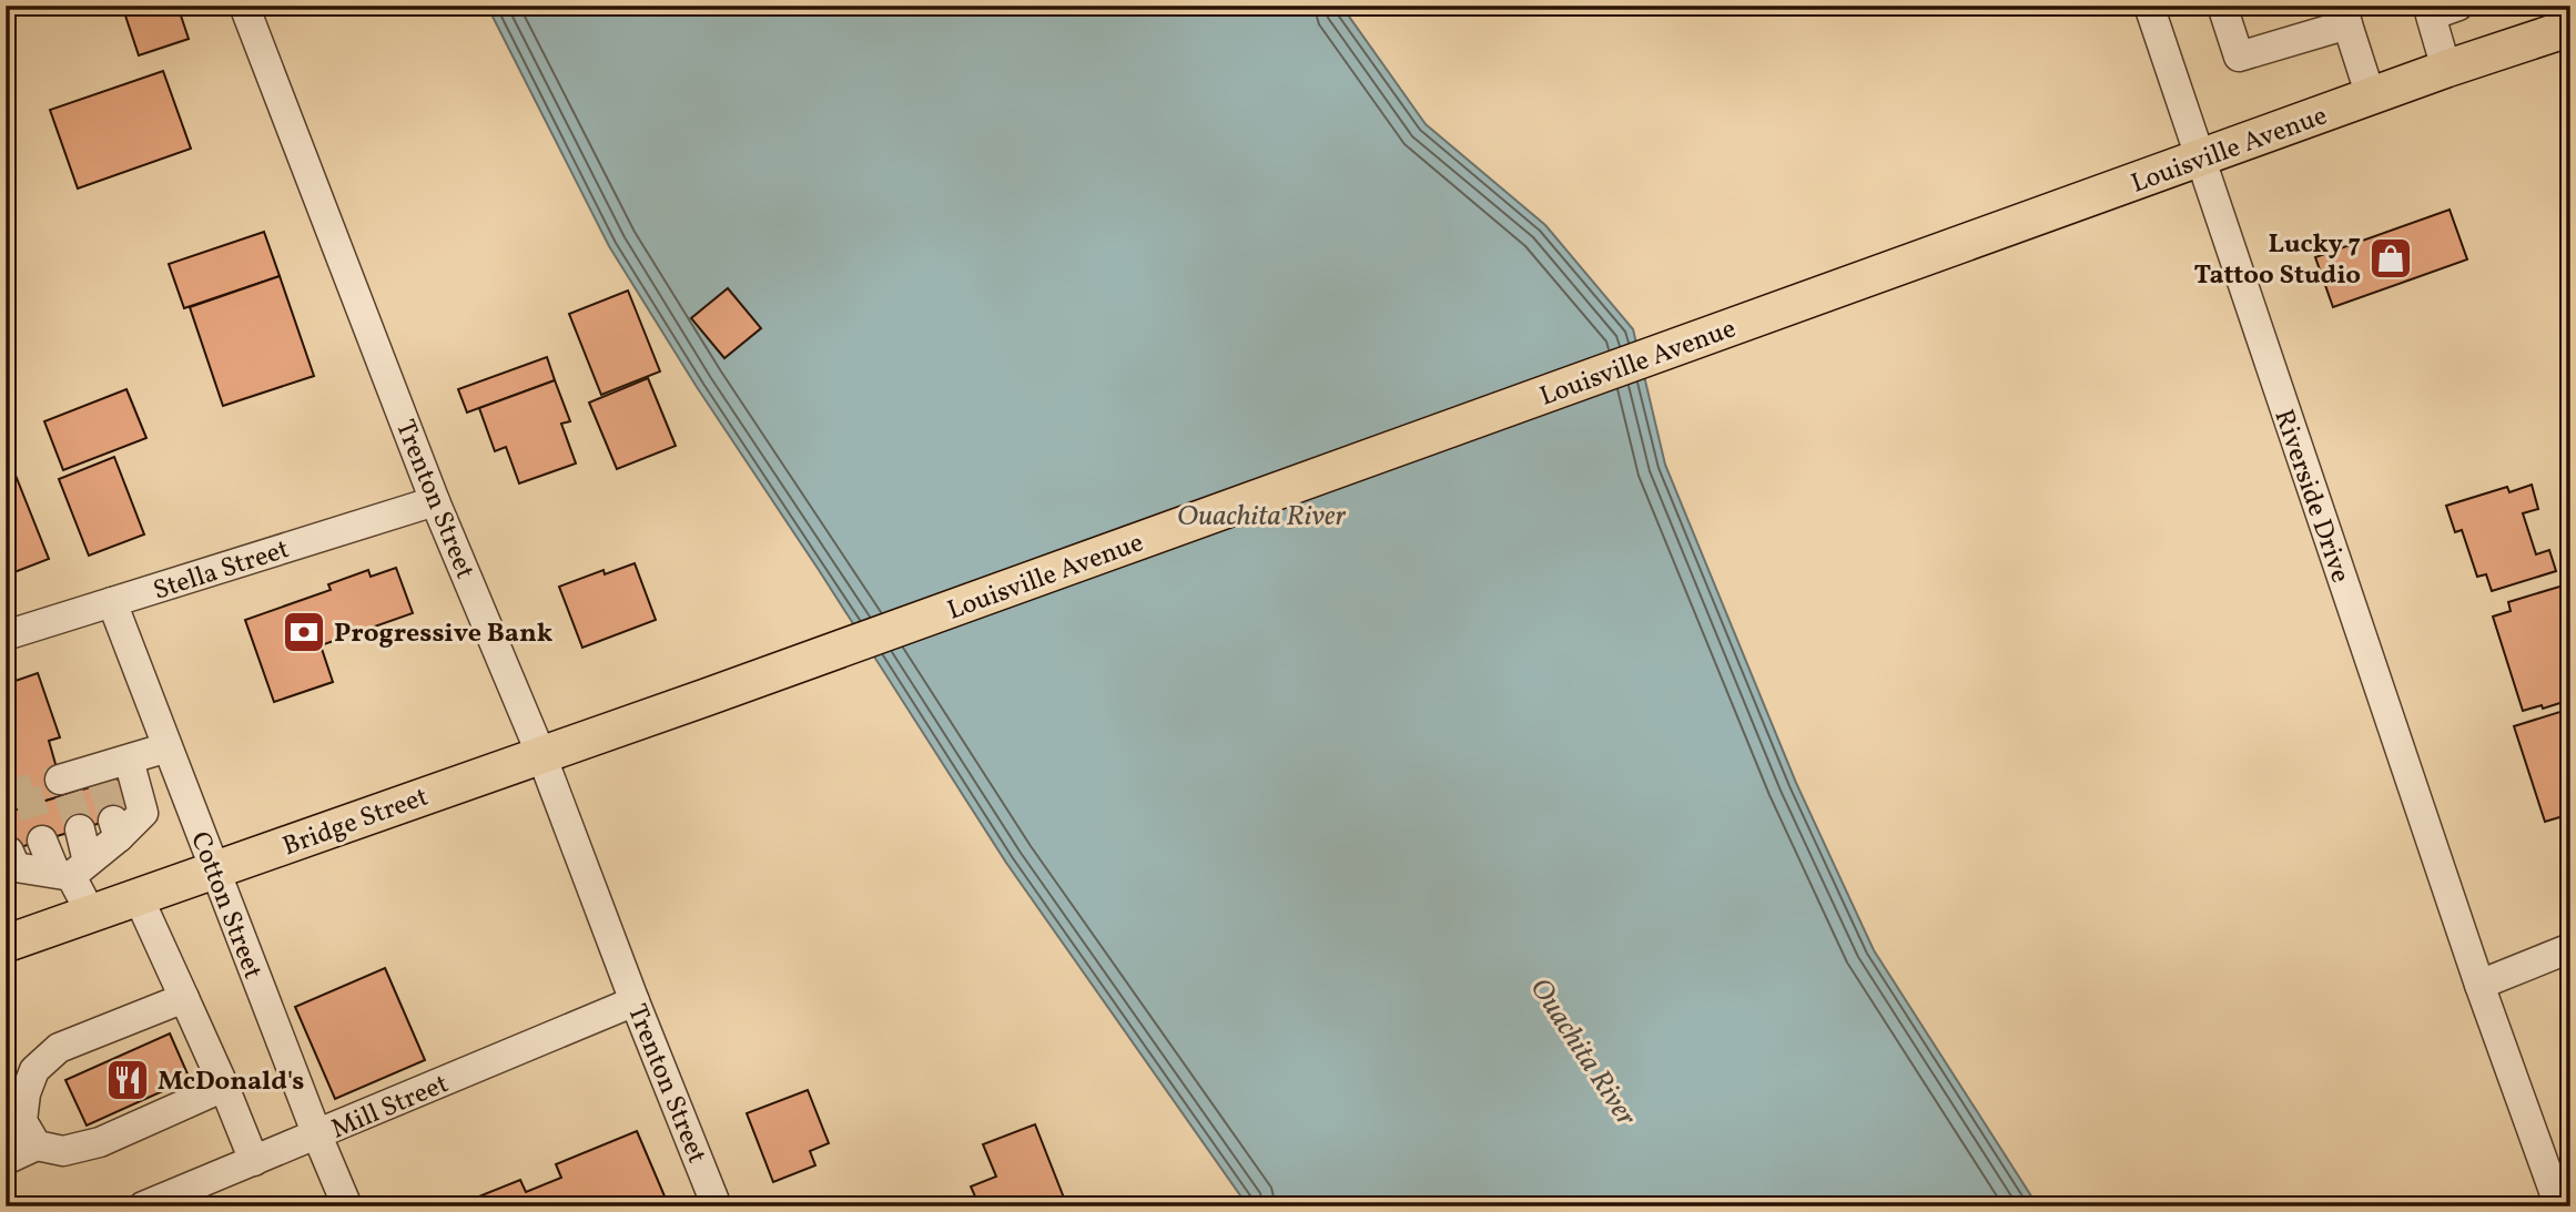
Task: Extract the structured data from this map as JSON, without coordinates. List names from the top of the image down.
{
  "streets": {
    "main road": ["Louisville Avenue", "Bridge Street"],
    "street": [
      "Riverside Drive",
      "Trenton Street",
      "Stella Street",
      "Cotton Street",
      "Mill Street"
    ]
  },
  "crossings": [
    ["Louisville Avenue", "Riverside Drive"],
    ["Louisville Avenue", "Bridge Street"],
    ["Trenton Street", "Stella Street"],
    ["Trenton Street", "Bridge Street"],
    ["Trenton Street", "Mill Street"],
    ["Stella Street", "Cotton Street"],
    ["Bridge Street", "Cotton Street"],
    ["Cotton Street", "Mill Street"]
  ],
  "water": ["Ouachita River"],
  "places": {
    "shop": ["Lucky 7 Tattoo Studio"],
    "bank": ["Progressive Bank"],
    "restaurant": ["McDonald's"]
  }
}
